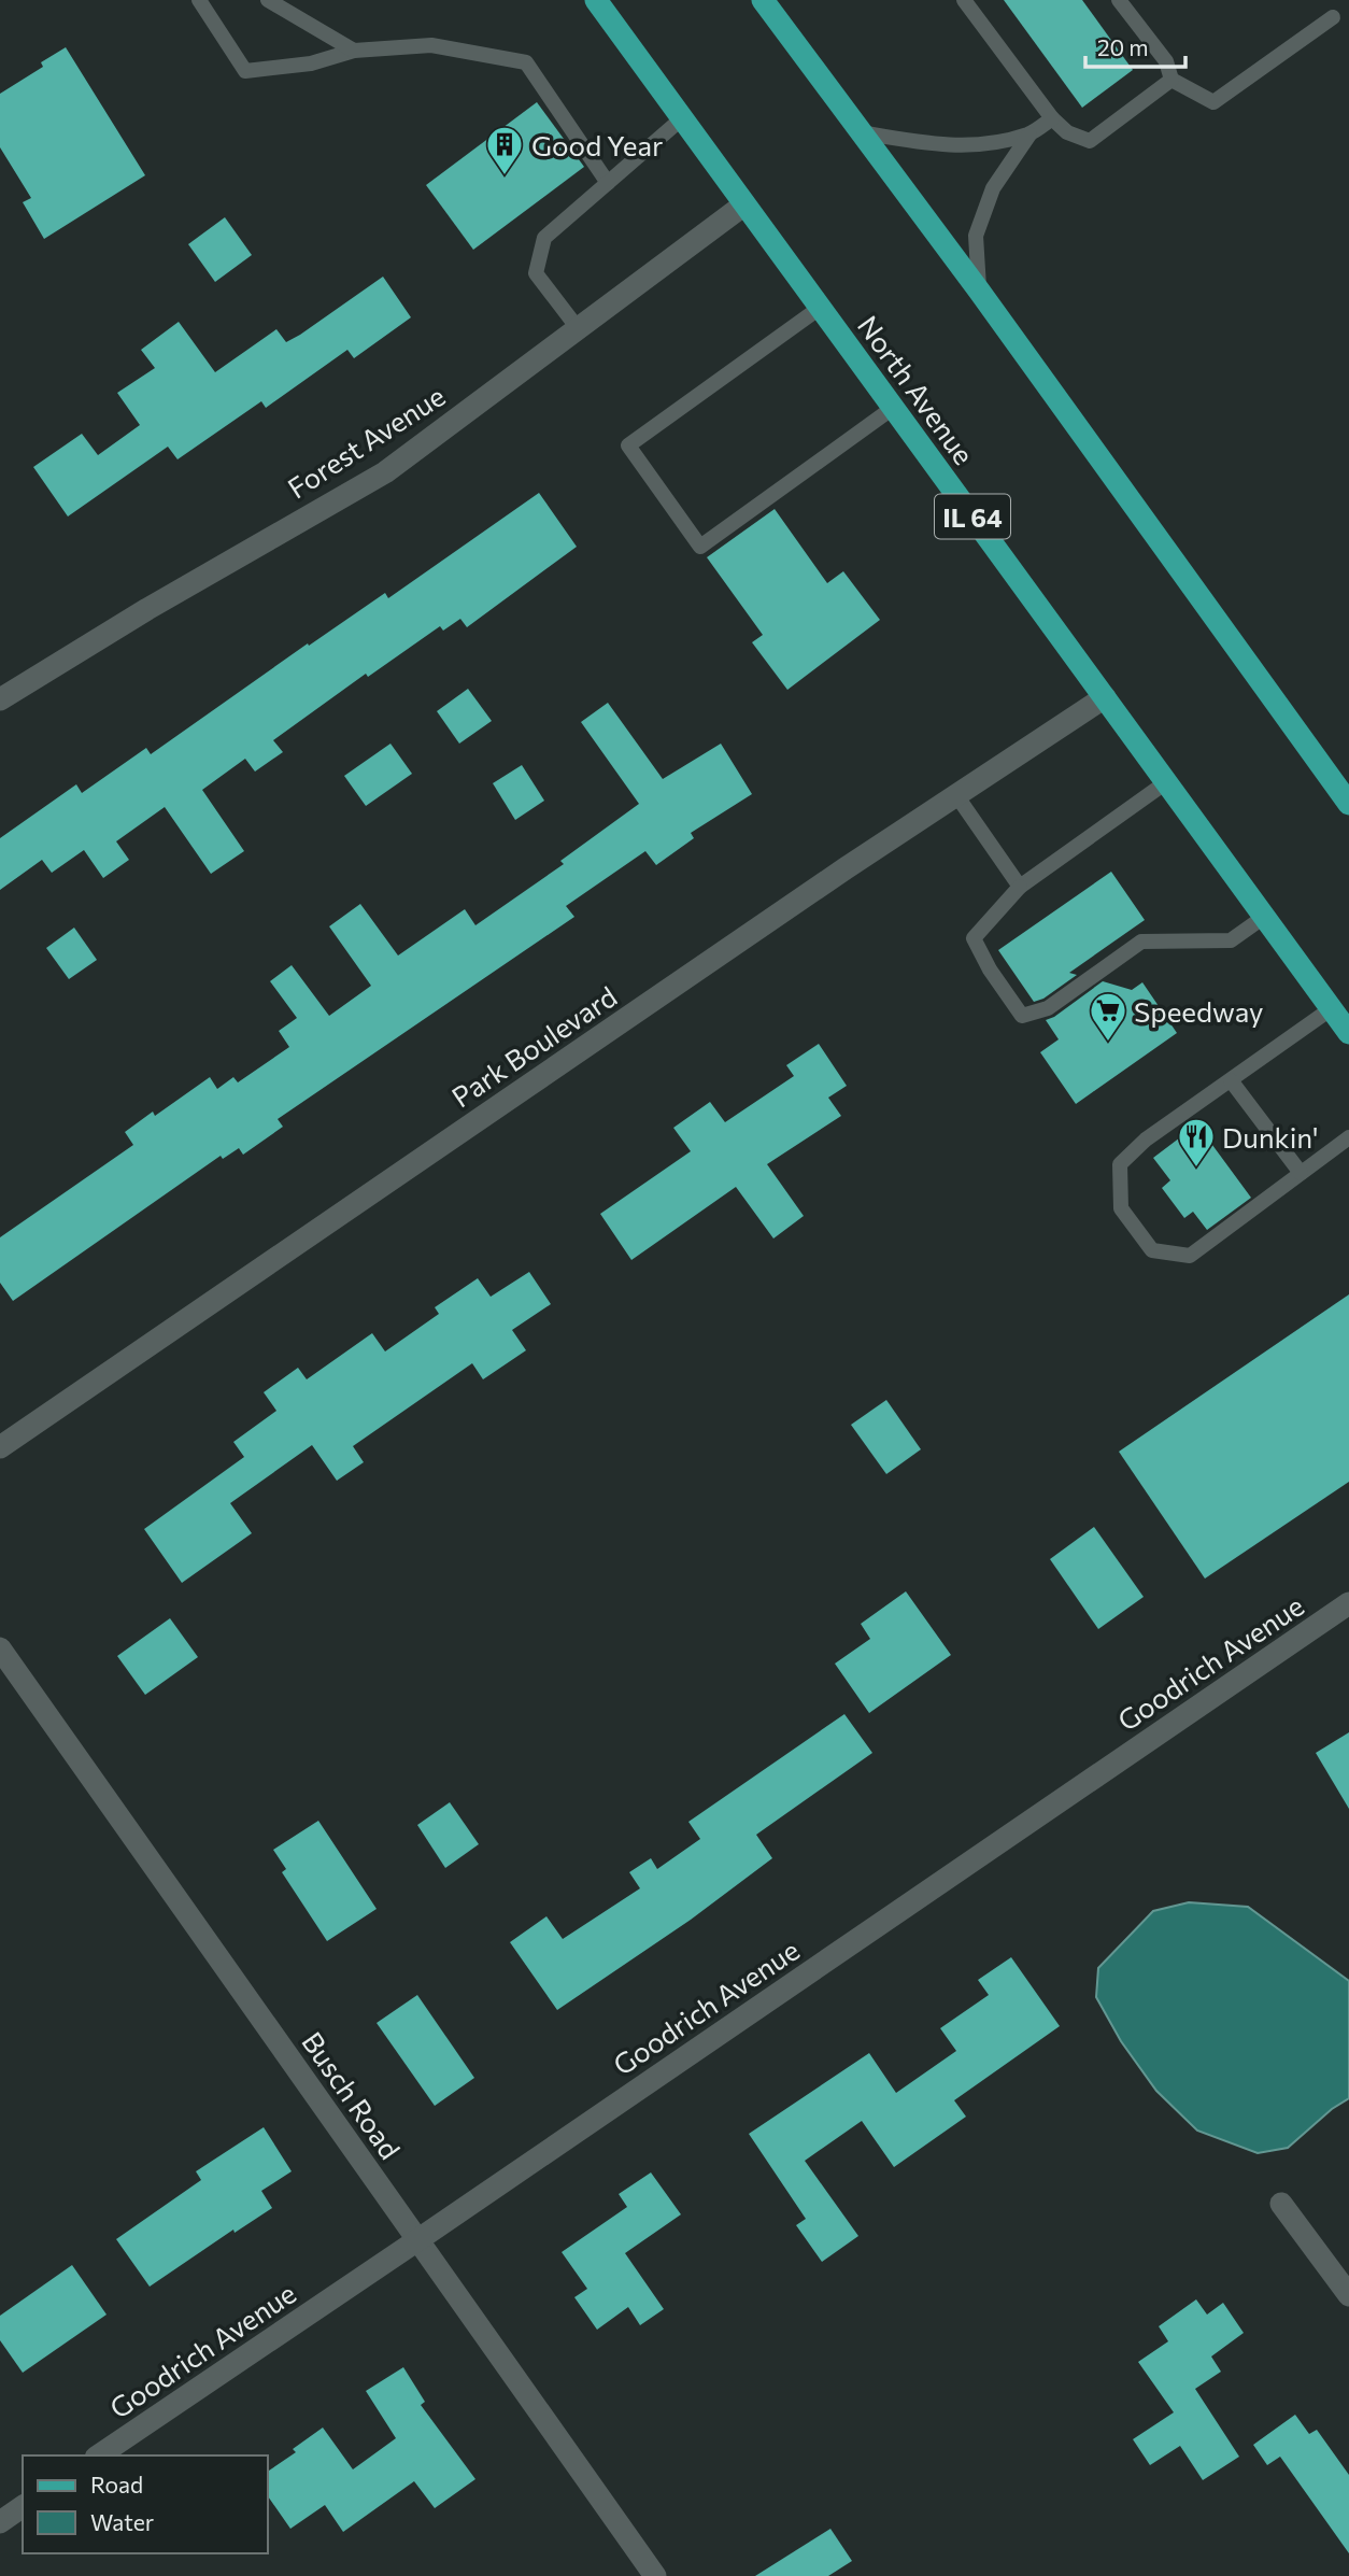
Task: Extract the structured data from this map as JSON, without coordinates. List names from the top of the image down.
{
  "streets": {
    "main road": ["North Avenue", "IL 64"],
    "street": [
      "Forest Avenue",
      "Park Boulevard",
      "Goodrich Avenue",
      "Busch Road"
    ]
  },
  "crossings": [
    ["North Avenue", "Forest Avenue"],
    ["North Avenue", "Park Boulevard"],
    ["Goodrich Avenue", "Busch Road"]
  ],
  "places": {
    "building": ["Good Year"],
    "supermarket": ["Speedway"],
    "restaurant": ["Dunkin'"]
  },
  "legend": ["Road", "Water"],
  "scale_bar": "20 m"
}
